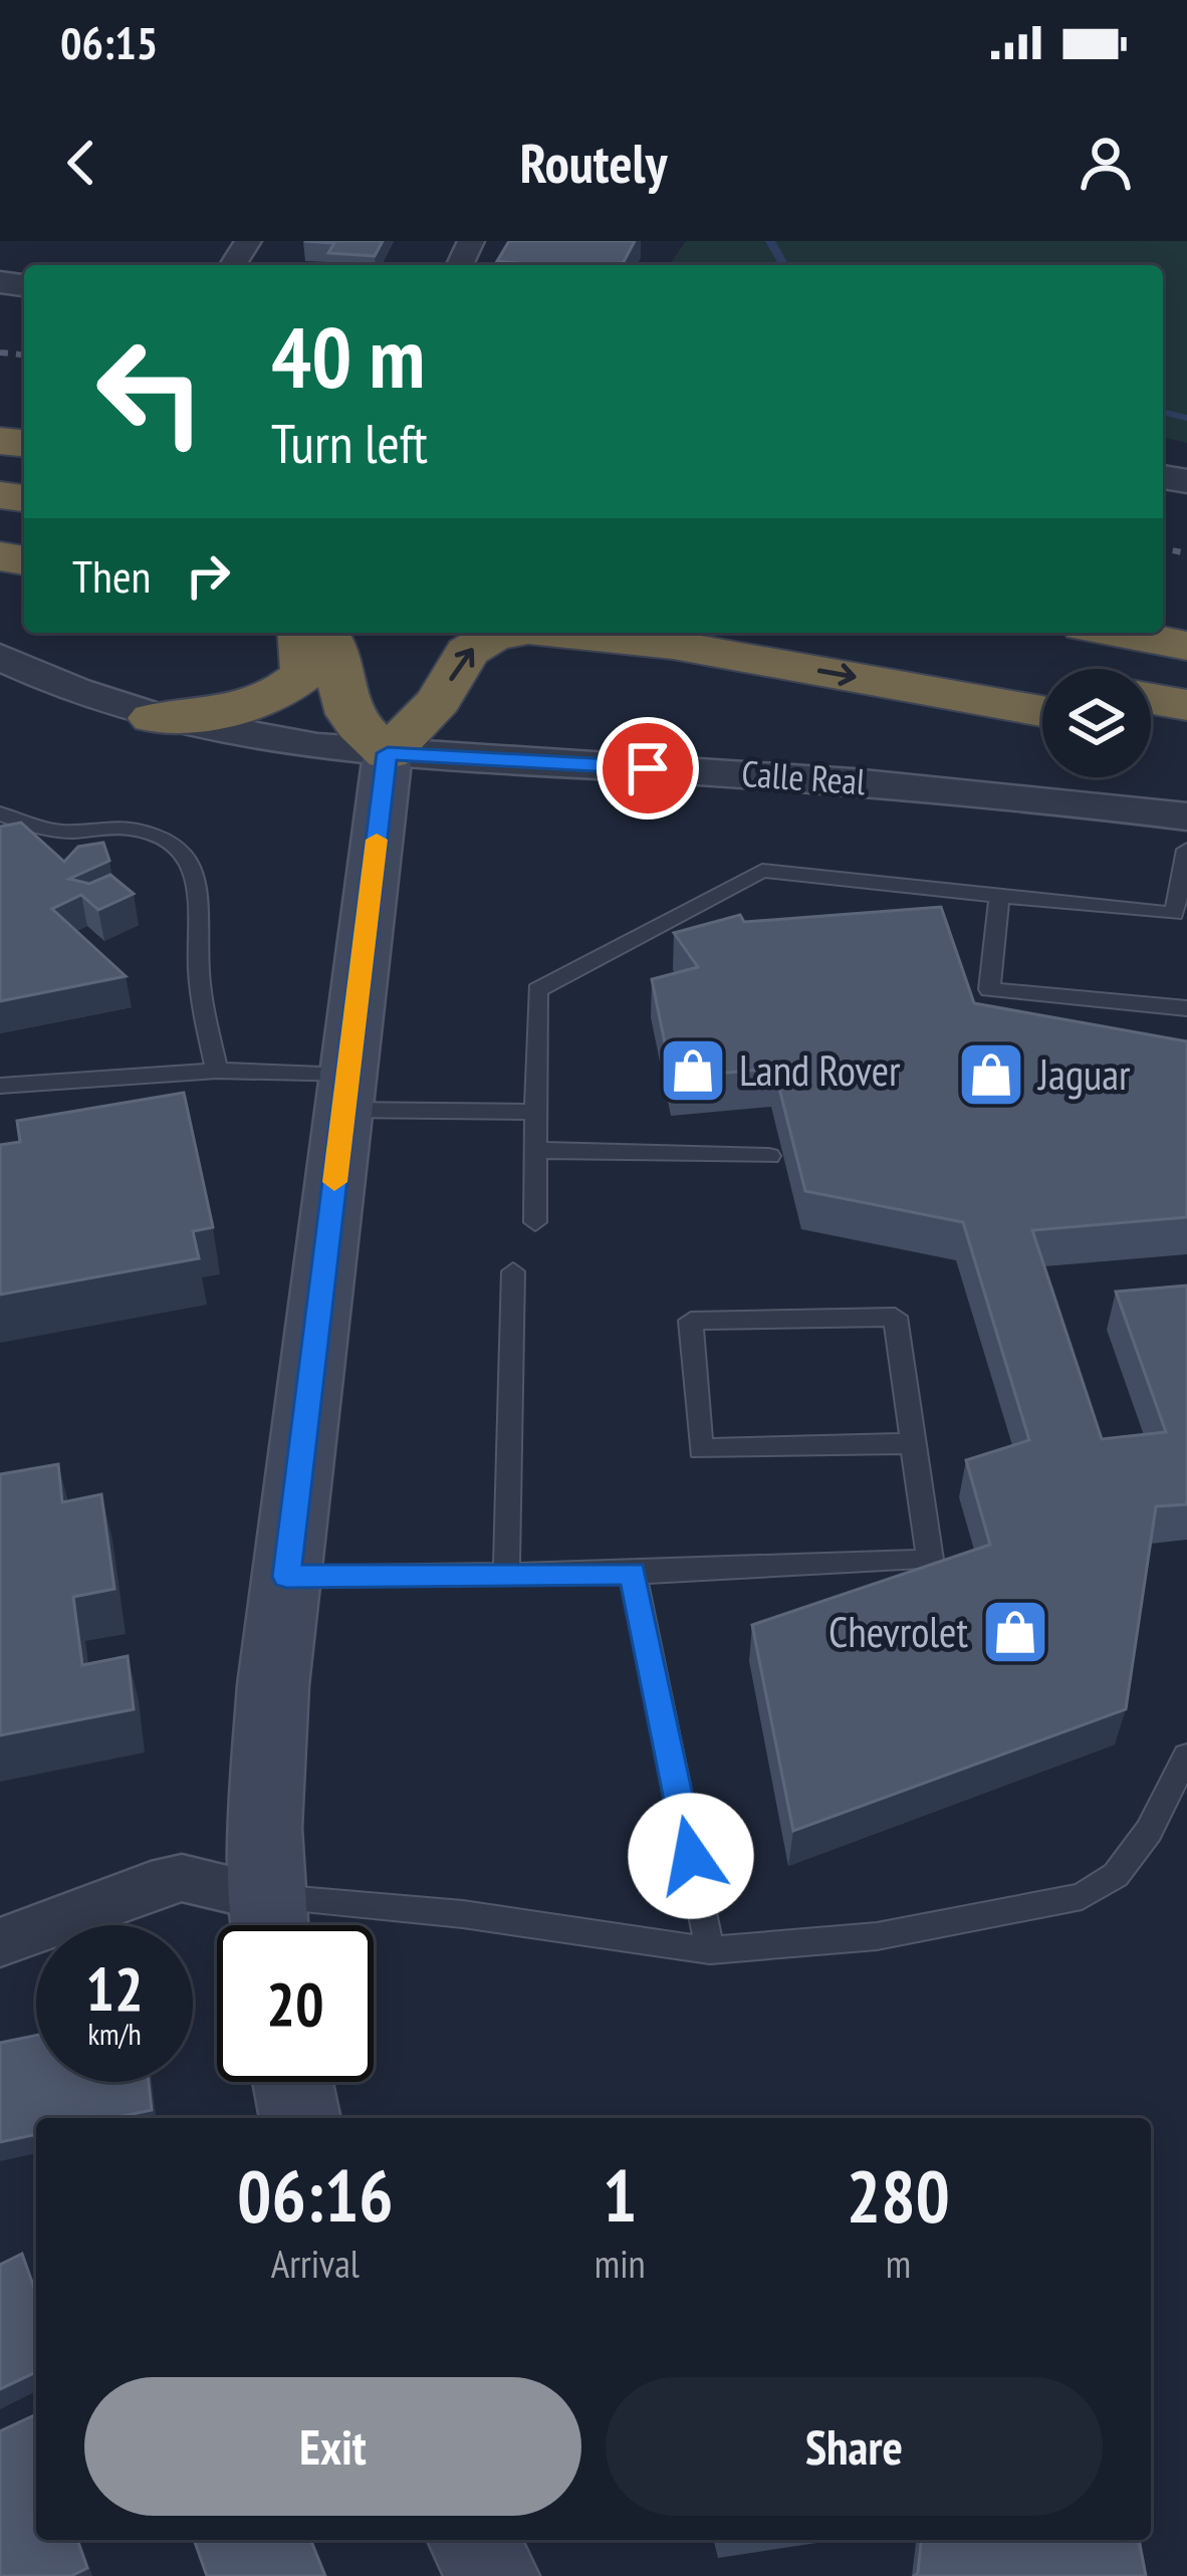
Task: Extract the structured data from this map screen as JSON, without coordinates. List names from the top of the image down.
{
  "streets": {
    "street": ["Calle Real"]
  },
  "places": {
    "shop": ["Land Rover", "Jaguar", "Chevrolet"]
  },
  "page": {
    "status": "06:15",
    "header": "Routely",
    "turn": ["40 m", "Turn left"],
    "then": "Then",
    "speed": "12 km/h",
    "limit": "20",
    "eta": [
      "06:16",
      "Arrival",
      "1",
      "min",
      "280",
      "m"
    ],
    "buttons": ["Exit", "Share"]
  }
}
